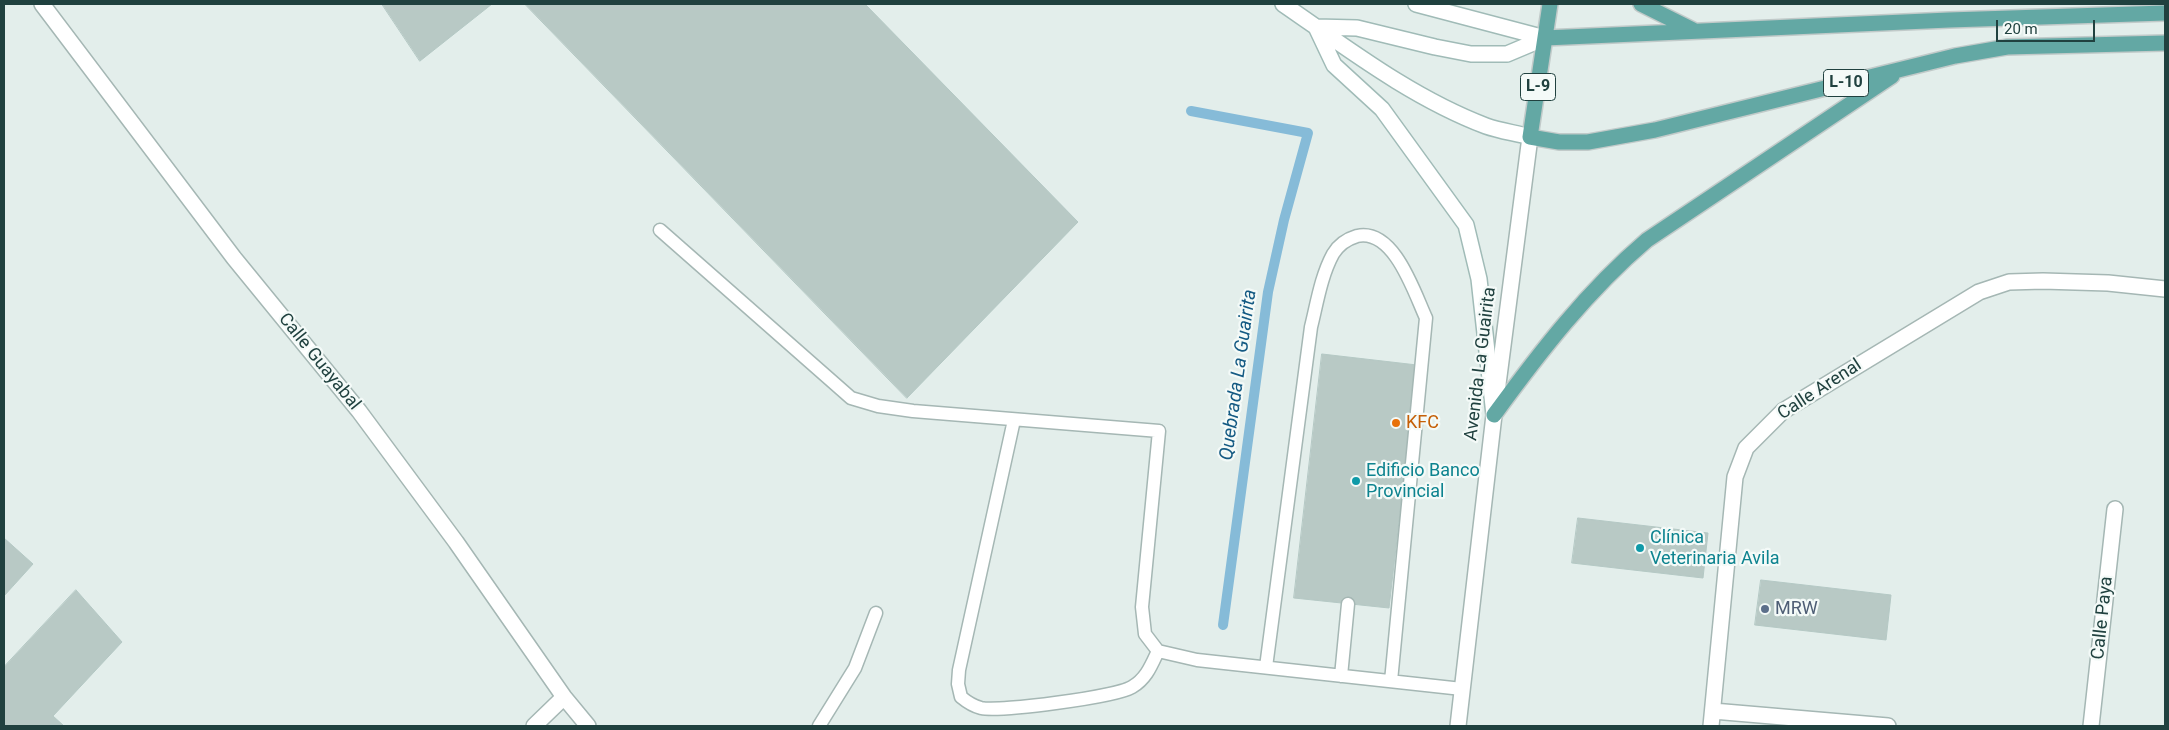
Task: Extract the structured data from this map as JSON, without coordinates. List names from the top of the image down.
{
  "streets": {
    "main road": ["L-10", "L-9", "Avenida La Guairita"],
    "street": ["Calle Guayabal", "Calle Arenal", "Calle Paya"]
  },
  "crossings": [
    ["L-10", "L-9"],
    ["L-10", "Avenida La Guairita"],
    ["L-9", "Avenida La Guairita"]
  ],
  "water": ["Quebrada La Guairita"],
  "places": [
    "KFC",
    "Edificio Banco Provincial",
    "Clínica Veterinaria Avila",
    "MRW"
  ],
  "scale_bar": "20 m"
}
